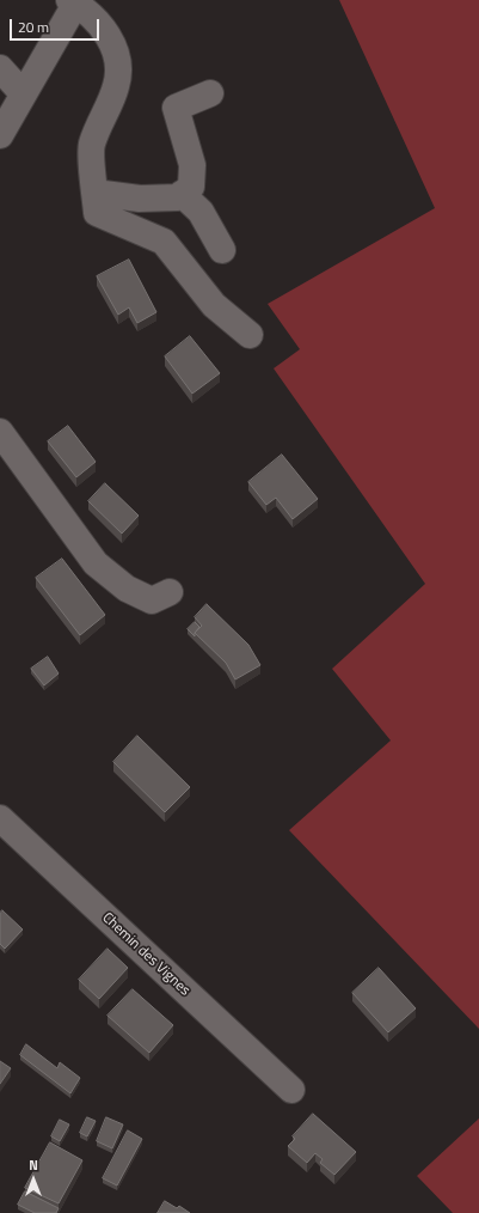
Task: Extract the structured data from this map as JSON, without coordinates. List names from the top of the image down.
{
  "streets": {
    "street": ["Chemin des Vignes"]
  },
  "scale_bar": "20 m",
  "north": "top"
}
